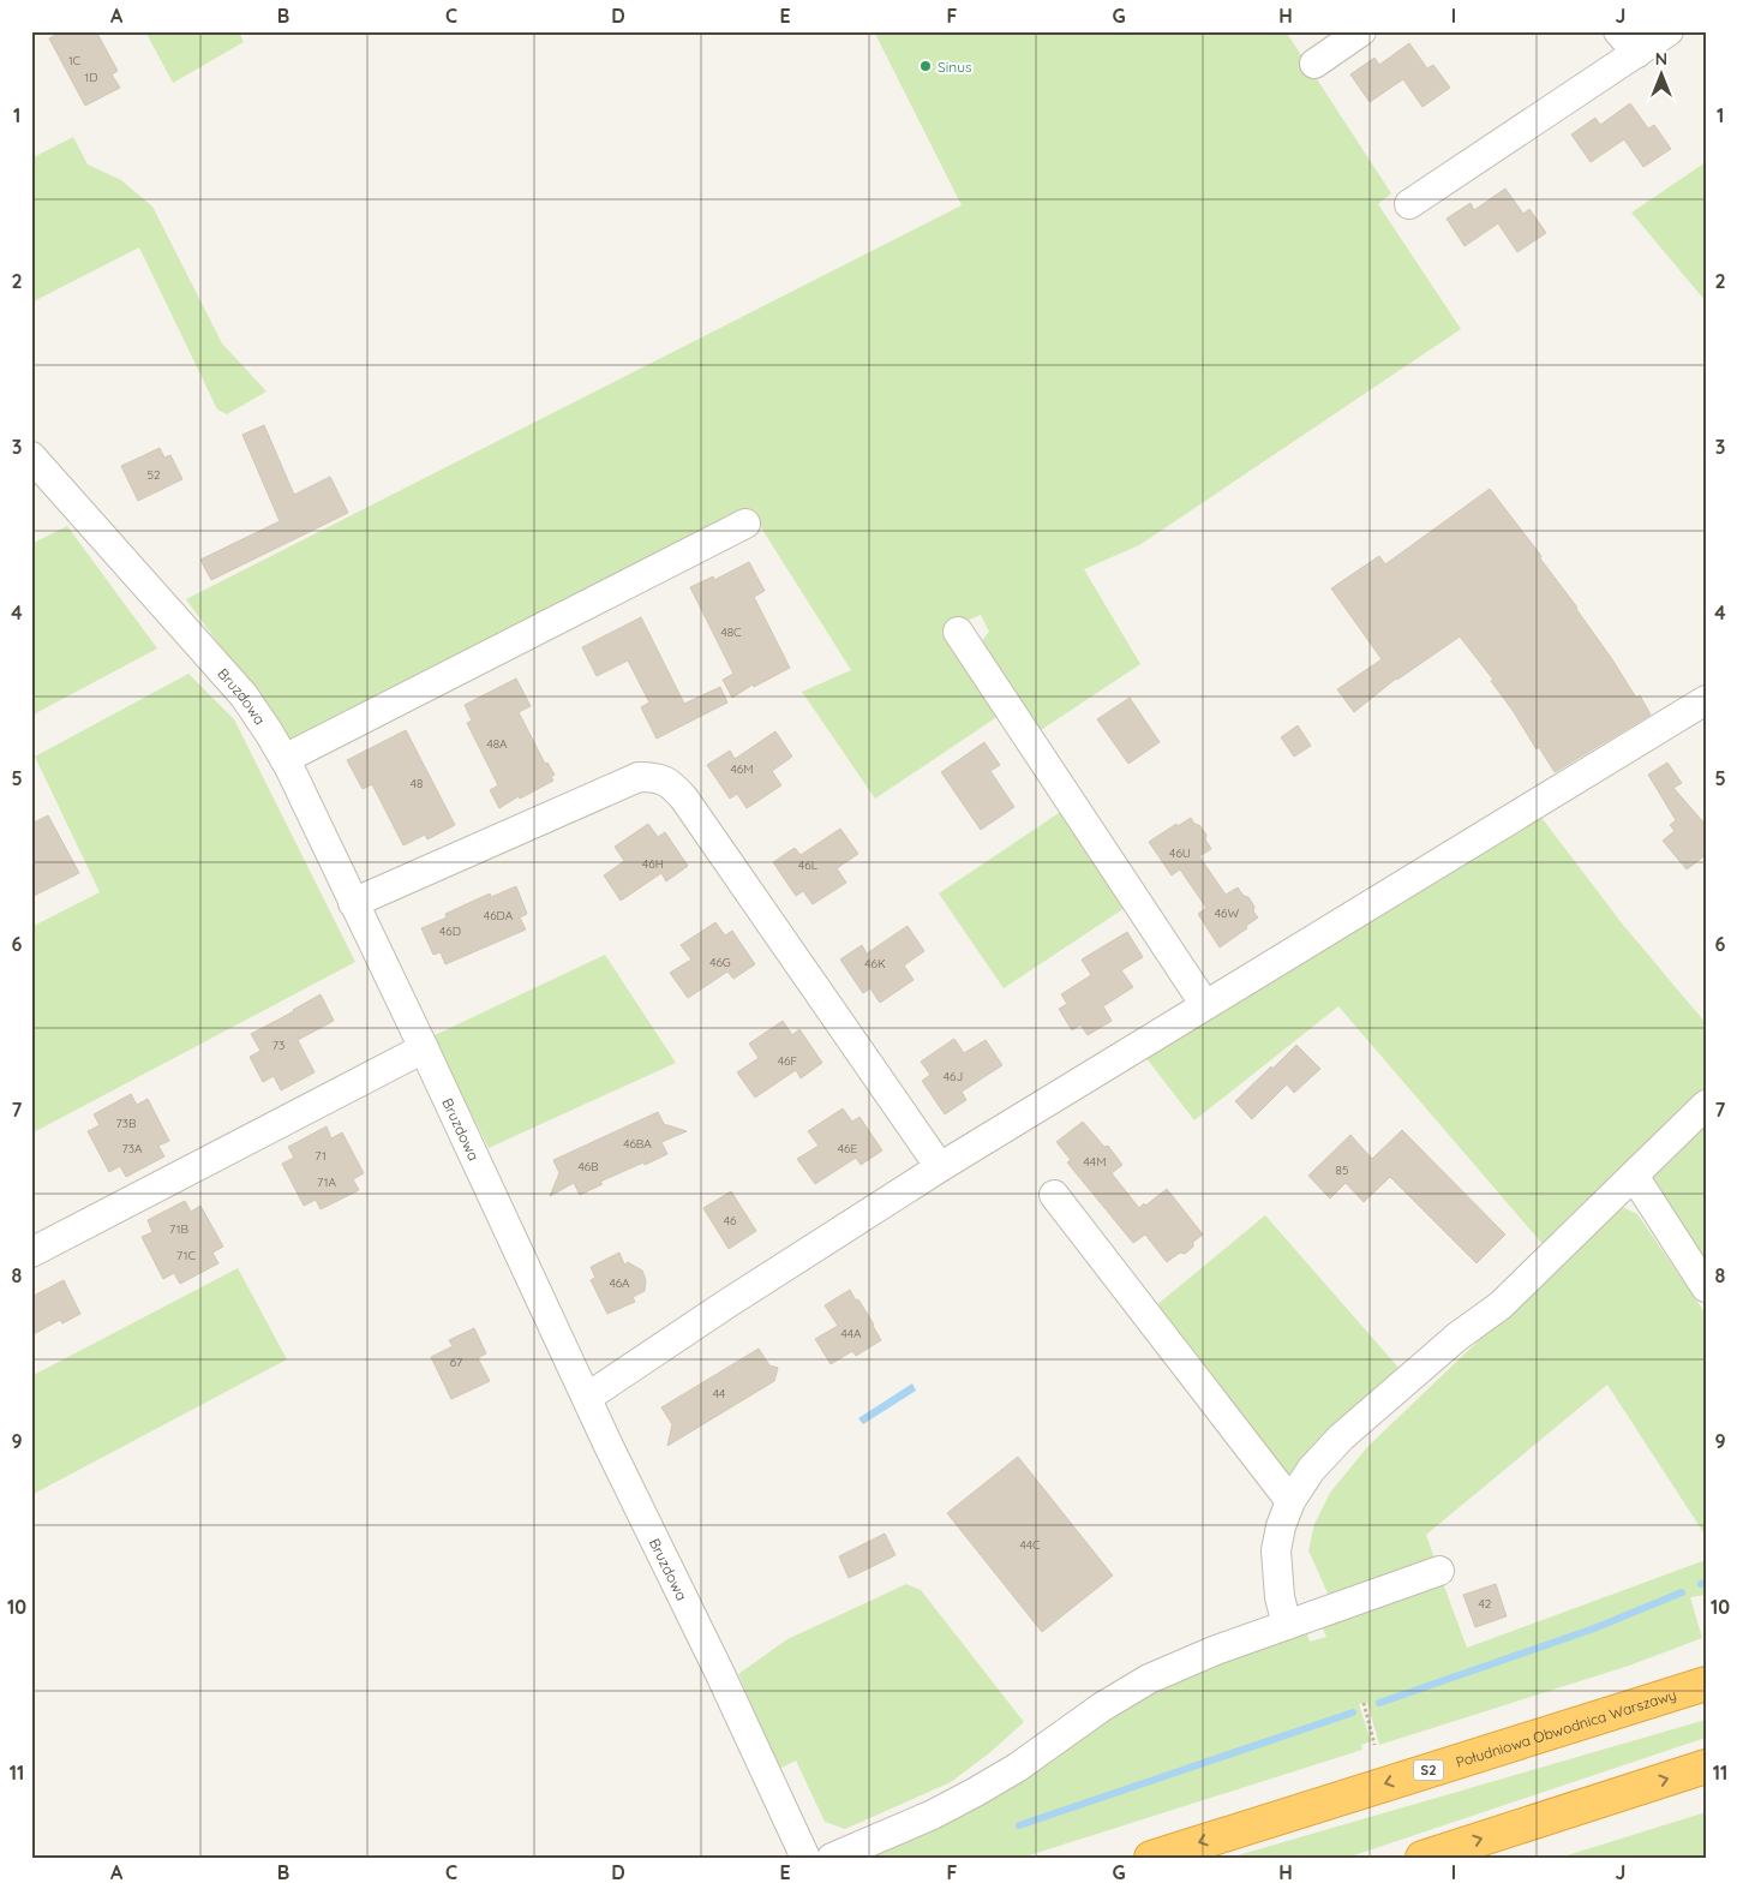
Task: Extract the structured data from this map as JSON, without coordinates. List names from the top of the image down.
{
  "streets": {
    "highway": ["Południowa Obwodnica Warszawy", "S2"],
    "street": ["Bruzdowa"]
  },
  "places": ["Sinus"],
  "house_numbers": [
    "1C",
    "1D",
    "52",
    "48C",
    "48A",
    "46M",
    "48",
    "46U",
    "46H",
    "46L",
    "46W",
    "46DA",
    "46D",
    "46G",
    "46K",
    "73",
    "46F",
    "46J",
    "73B",
    "46BA",
    "73A",
    "46E",
    "71",
    "44M",
    "46B",
    "85",
    "71A",
    "46",
    "71B",
    "71C",
    "46A",
    "44A",
    "67",
    "44",
    "44C",
    "42"
  ],
  "north": "top",
  "grid": {
    "columns": [
      "A",
      "B",
      "C",
      "D",
      "E",
      "F",
      "G",
      "H",
      "I",
      "J"
    ],
    "rows": [
      "1",
      "2",
      "3",
      "4",
      "5",
      "6",
      "7",
      "8",
      "9",
      "10",
      "11"
    ]
  }
}
